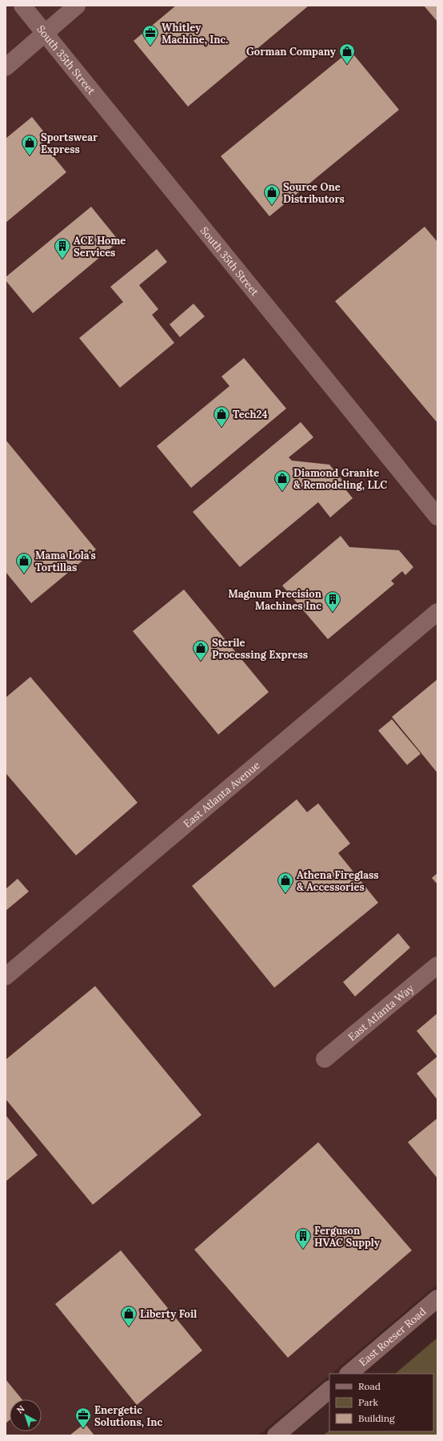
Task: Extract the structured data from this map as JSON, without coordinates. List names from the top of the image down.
{
  "streets": {
    "street": [
      "South 35th Street",
      "East Atlanta Avenue",
      "East Atlanta Way",
      "East Roeser Road"
    ]
  },
  "places": {
    "office": ["Whitley Machine, Inc.", "Energetic Solutions, Inc"],
    "shop": [
      "Gorman Company",
      "Sportswear Express",
      "Source One Distributors",
      "Tech24",
      "Diamond Granite & Remodeling, LLC",
      "Mama Lola's Tortillas",
      "Sterile Processing Express",
      "Athena Fireglass & Accessories",
      "Liberty Foil"
    ],
    "building": ["ACE Home Services", "Magnum Precision Machines Inc", "Ferguson HVAC Supply"]
  },
  "legend": ["Road", "Park", "Building"],
  "north": "top left"
}
